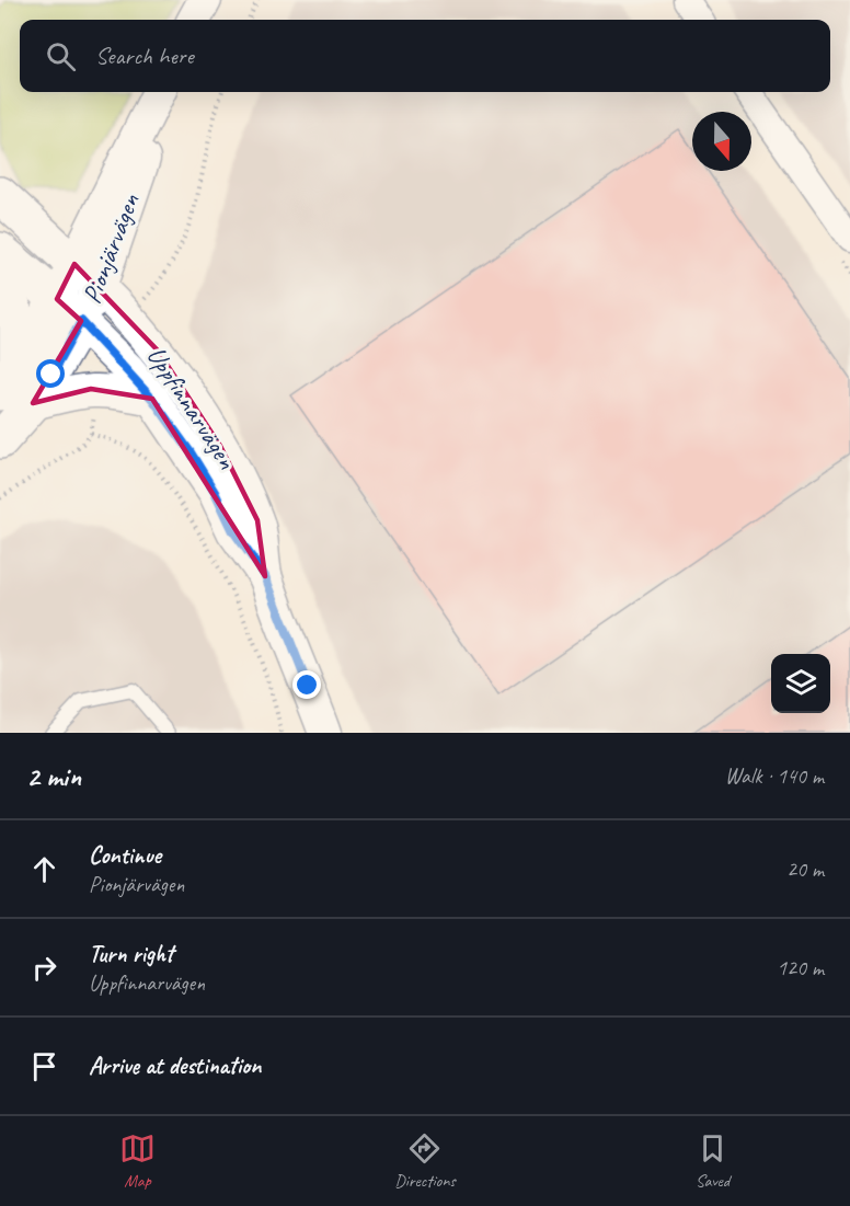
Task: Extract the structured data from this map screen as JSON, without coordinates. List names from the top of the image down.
{
  "streets": {
    "main road": ["Pionjärvägen"],
    "street": ["Uppfinnarvägen"]
  },
  "crossings": [
    ["Pionjärvägen", "Uppfinnarvägen"]
  ],
  "north": "bottom",
  "page": {
    "search": "Search here",
    "heading": ["2 min", "Walk · 140 m"],
    "list": [
      ["Continue", "Pionjärvägen", "20 m"],
      ["Turn right", "Uppfinnarvägen", "120 m"],
      "Arrive at destination"
    ],
    "nav": ["Map", "Directions", "Saved"]
  }
}
